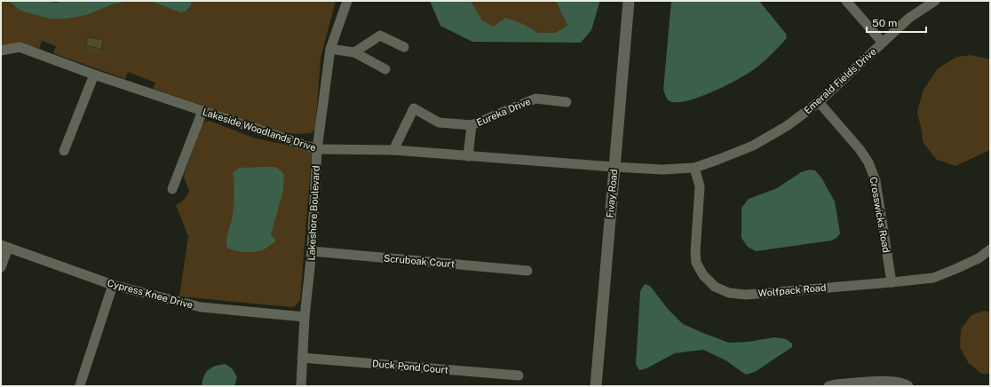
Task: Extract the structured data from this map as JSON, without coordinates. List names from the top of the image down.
{
  "streets": {
    "street": [
      "Emerald Fields Drive",
      "Eureka Drive",
      "Lakeside Woodlands Drive",
      "Fivay Road",
      "Lakeshore Boulevard",
      "Crosswicks Road",
      "Scruboak Court",
      "Wolfpack Road",
      "Cypress Knee Drive",
      "Duck Pond Court"
    ]
  },
  "crossings": [
    ["Emerald Fields Drive", "Lakeside Woodlands Drive"],
    ["Emerald Fields Drive", "Fivay Road"],
    ["Emerald Fields Drive", "Crosswicks Road"],
    ["Emerald Fields Drive", "Wolfpack Road"],
    ["Eureka Drive", "Lakeside Woodlands Drive"],
    ["Lakeside Woodlands Drive", "Fivay Road"],
    ["Lakeside Woodlands Drive", "Lakeshore Boulevard"],
    ["Lakeshore Boulevard", "Scruboak Court"],
    ["Lakeshore Boulevard", "Cypress Knee Drive"],
    ["Lakeshore Boulevard", "Duck Pond Court"],
    ["Crosswicks Road", "Wolfpack Road"]
  ],
  "scale_bar": "50 m"
}
